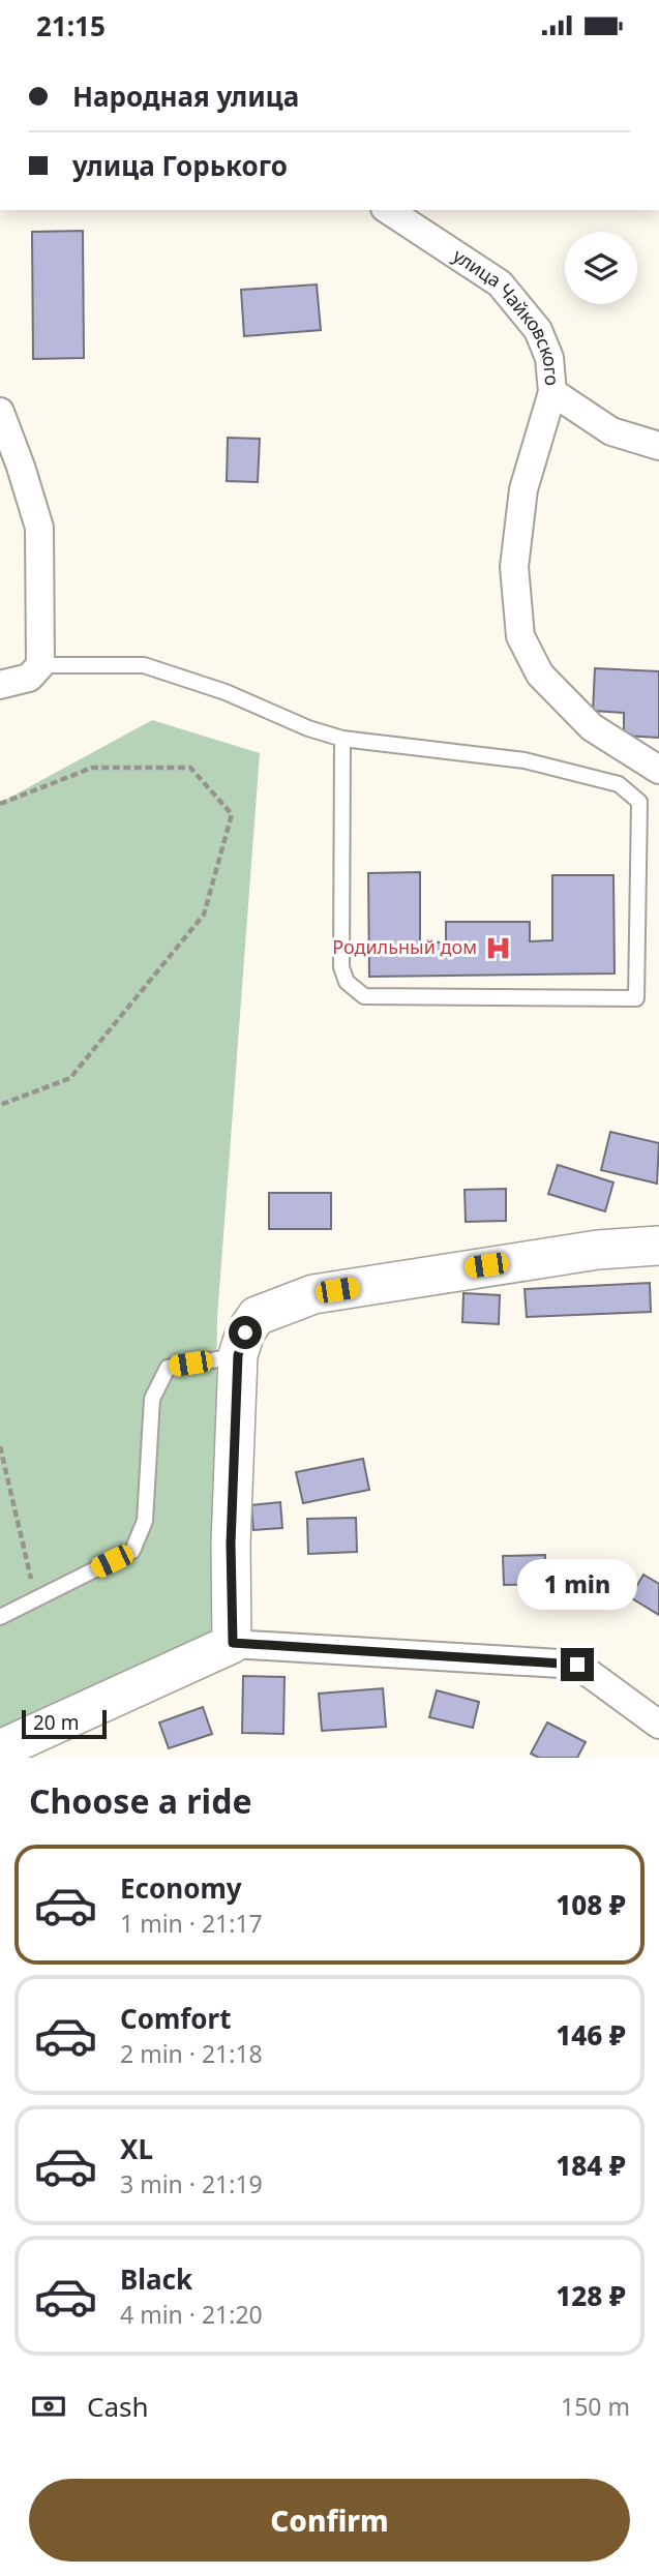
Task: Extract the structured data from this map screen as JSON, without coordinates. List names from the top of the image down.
{
  "streets": {
    "street": ["улица Чайковского"]
  },
  "places": {
    "hospital": ["Родильный дом"]
  },
  "scale_bar": "20 m",
  "page": {
    "status": "21:15",
    "banner": ["Народная улица", "улица Горького"],
    "bubble": "1 min",
    "scale": "20 m",
    "heading": "Choose a ride",
    "list": [
      {
        "name": "Economy",
        "note": "1 min · 21:17",
        "value": "108 ₽"
      },
      {
        "name": "Comfort",
        "note": "2 min · 21:18",
        "value": "146 ₽"
      },
      {
        "name": "XL",
        "note": "3 min · 21:19",
        "value": "184 ₽"
      },
      {
        "name": "Black",
        "note": "4 min · 21:20",
        "value": "128 ₽"
      }
    ],
    "pay": ["Cash", "150 m"],
    "buttons": "Confirm"
  }
}
